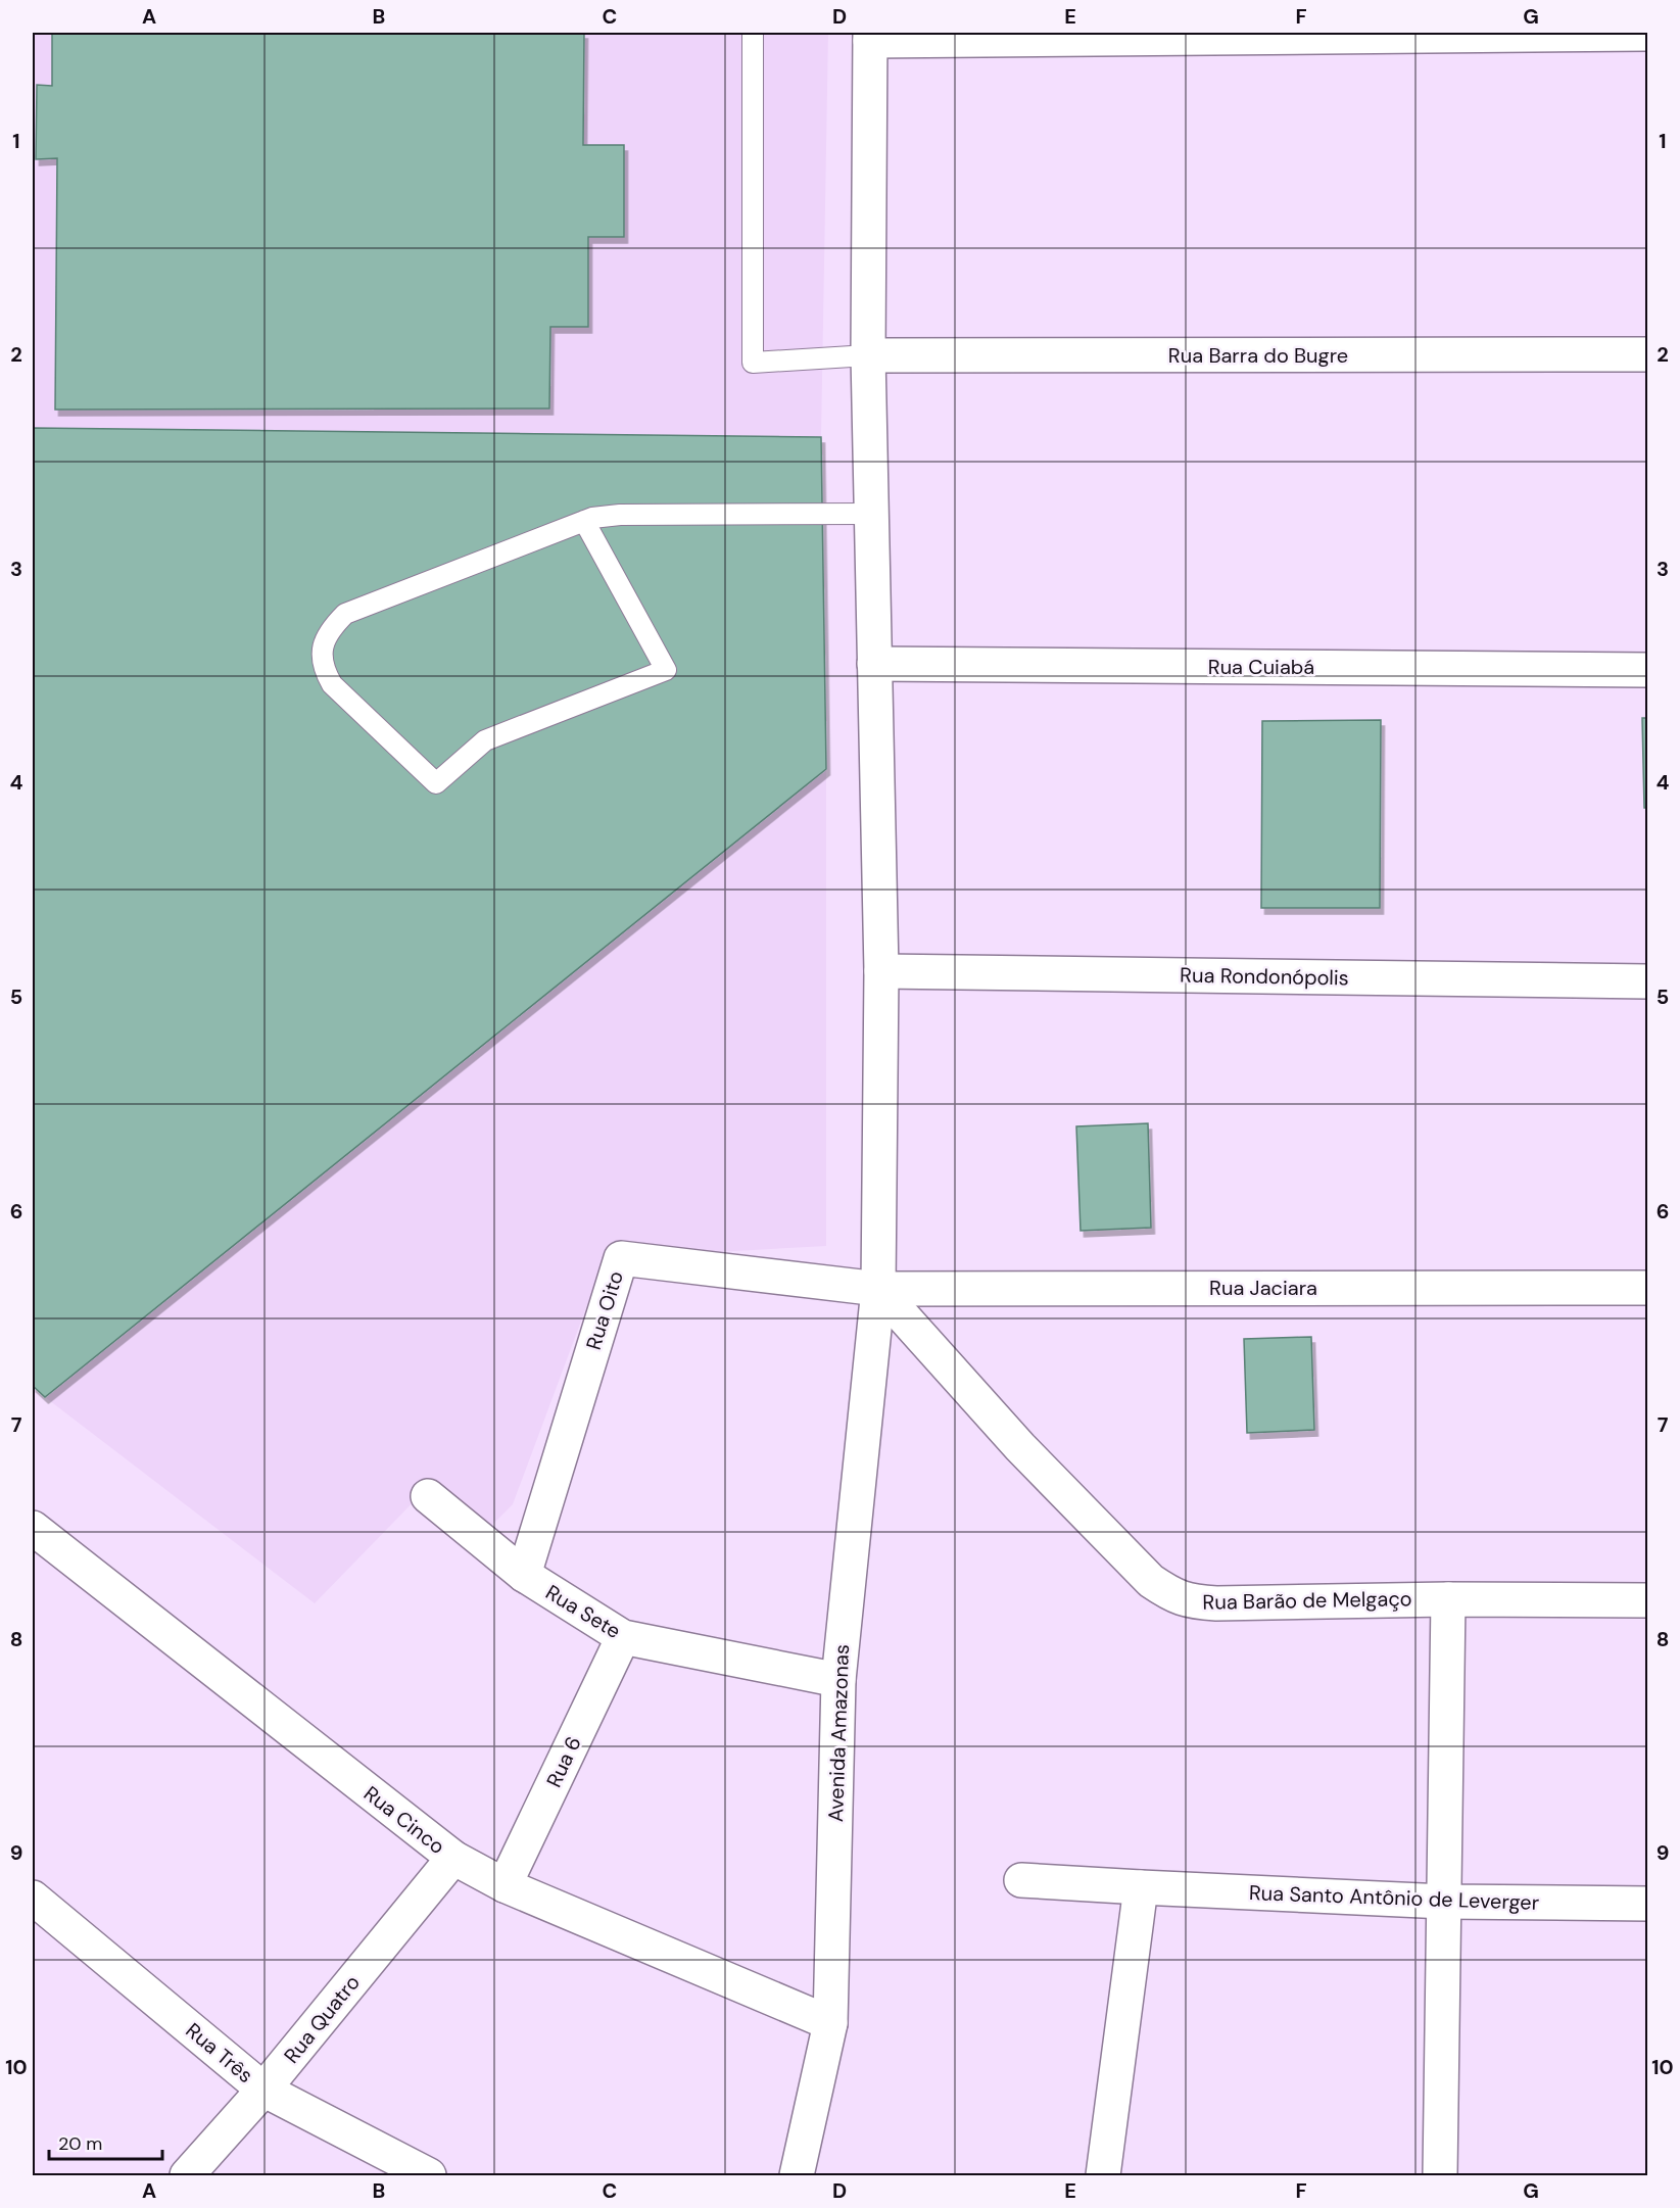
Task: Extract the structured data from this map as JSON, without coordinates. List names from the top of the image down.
{
  "streets": {
    "street": [
      "Rua Barra do Bugre",
      "Rua Cuiabá",
      "Rua Rondonópolis",
      "Rua Jaciara",
      "Rua Oito",
      "Rua Barão de Melgaço",
      "Rua Sete",
      "Avenida Amazonas",
      "Rua 6",
      "Rua Cinco",
      "Rua Santo Antônio de Leverger",
      "Rua Quatro",
      "Rua Três"
    ]
  },
  "crossings": [
    ["Rua Barra do Bugre", "Avenida Amazonas"],
    ["Rua Cuiabá", "Avenida Amazonas"],
    ["Rua Rondonópolis", "Avenida Amazonas"],
    ["Rua Jaciara", "Rua Oito"],
    ["Rua Jaciara", "Rua Barão de Melgaço"],
    ["Rua Jaciara", "Avenida Amazonas"],
    ["Rua Oito", "Rua Barão de Melgaço"],
    ["Rua Oito", "Rua Sete"],
    ["Rua Oito", "Avenida Amazonas"],
    ["Rua Barão de Melgaço", "Avenida Amazonas"],
    ["Rua Sete", "Avenida Amazonas"],
    ["Rua Sete", "Rua 6"],
    ["Avenida Amazonas", "Rua Cinco"],
    ["Rua 6", "Rua Cinco"],
    ["Rua Cinco", "Rua Quatro"],
    ["Rua Quatro", "Rua Três"]
  ],
  "scale_bar": "20 m",
  "grid": {
    "columns": [
      "A",
      "B",
      "C",
      "D",
      "E",
      "F",
      "G"
    ],
    "rows": [
      "1",
      "2",
      "3",
      "4",
      "5",
      "6",
      "7",
      "8",
      "9",
      "10"
    ]
  }
}
